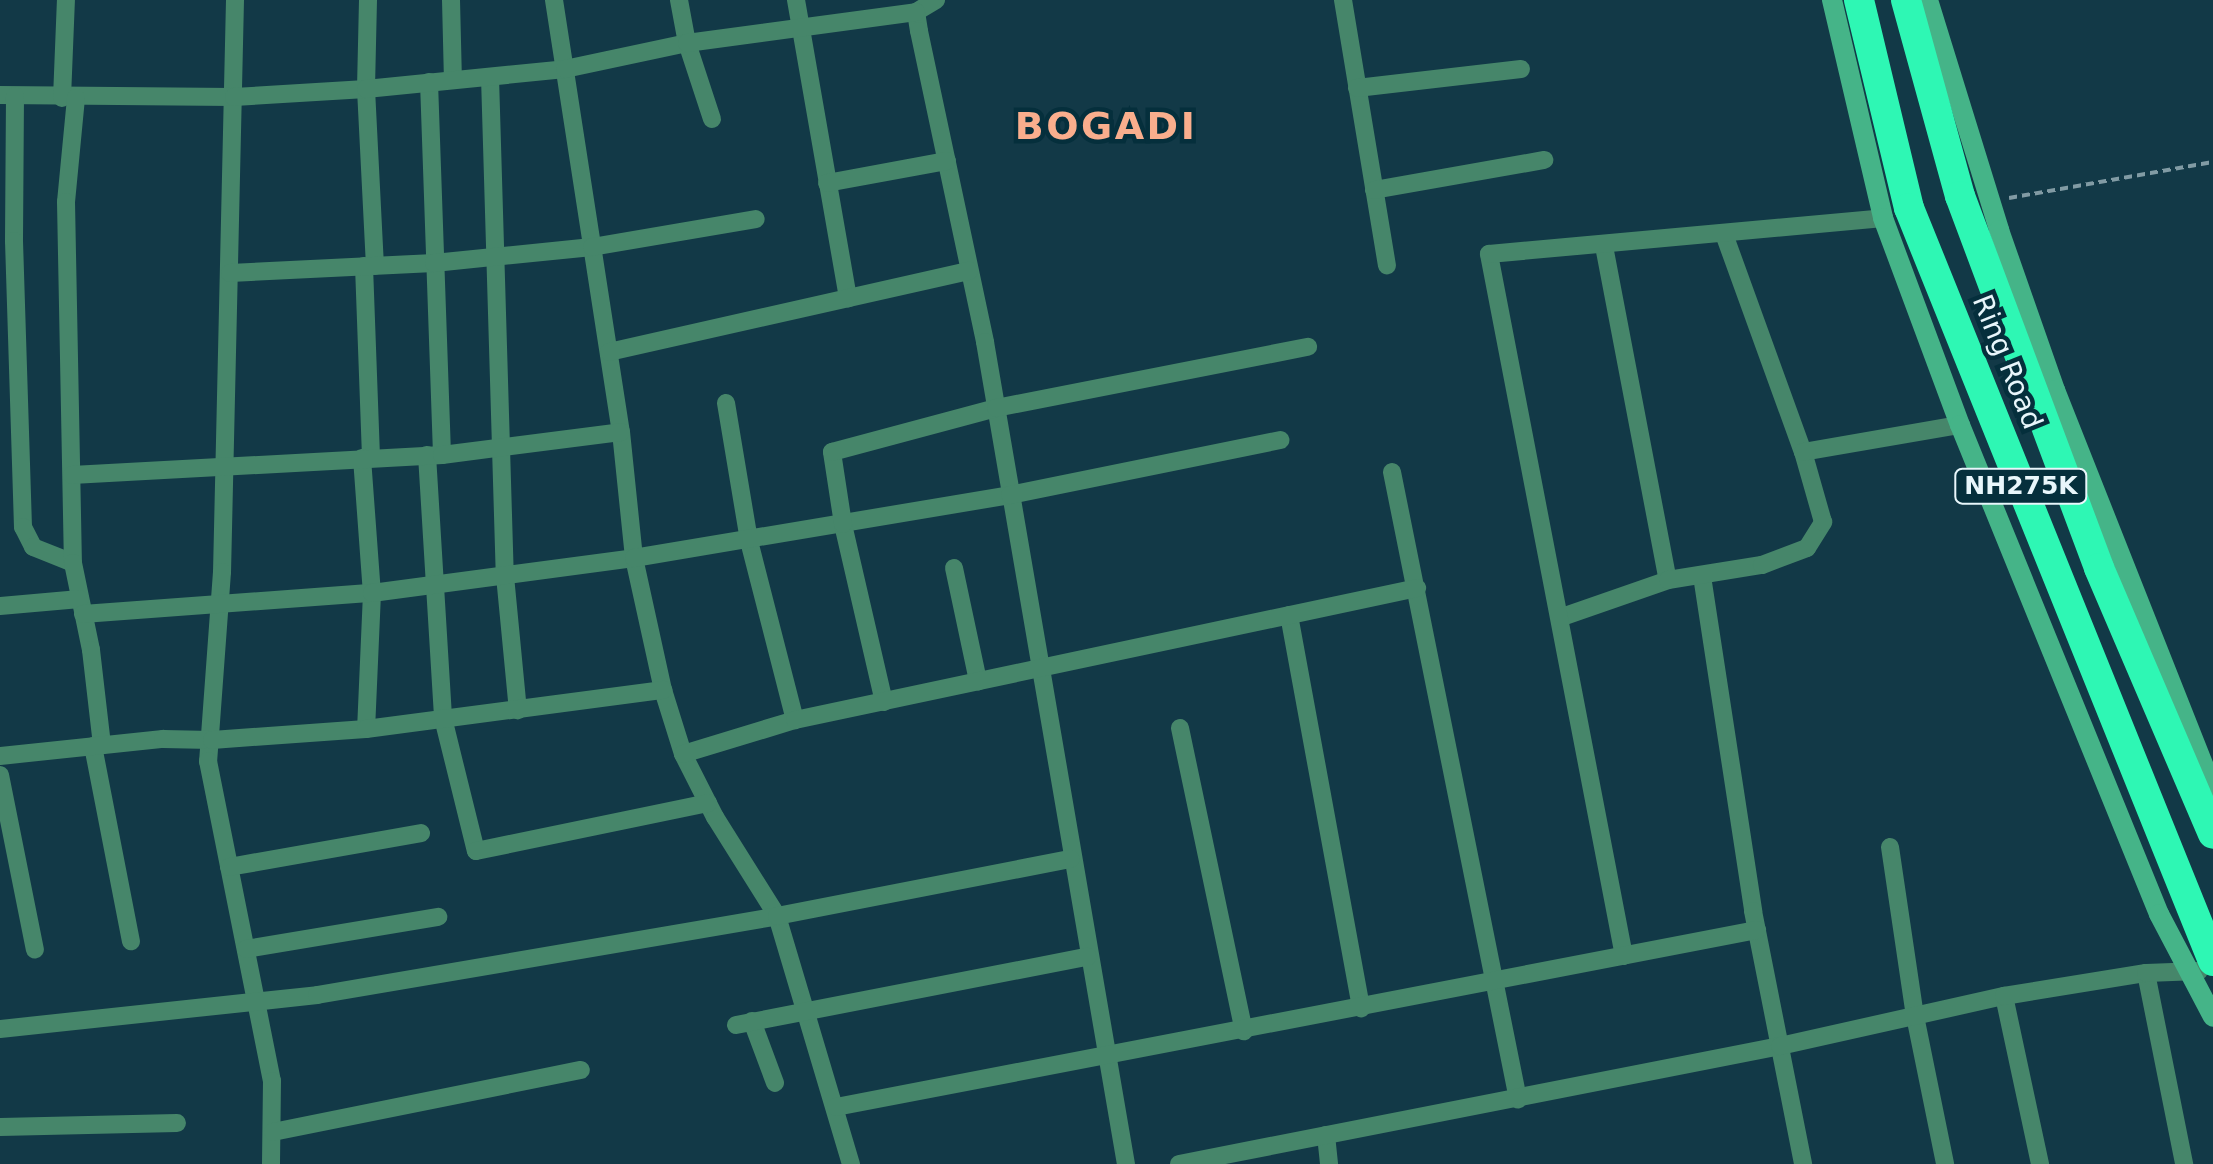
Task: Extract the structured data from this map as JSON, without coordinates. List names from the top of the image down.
{
  "streets": {
    "highway": ["Ring Road", "NH275K"]
  },
  "districts": ["BOGADI"]
}
